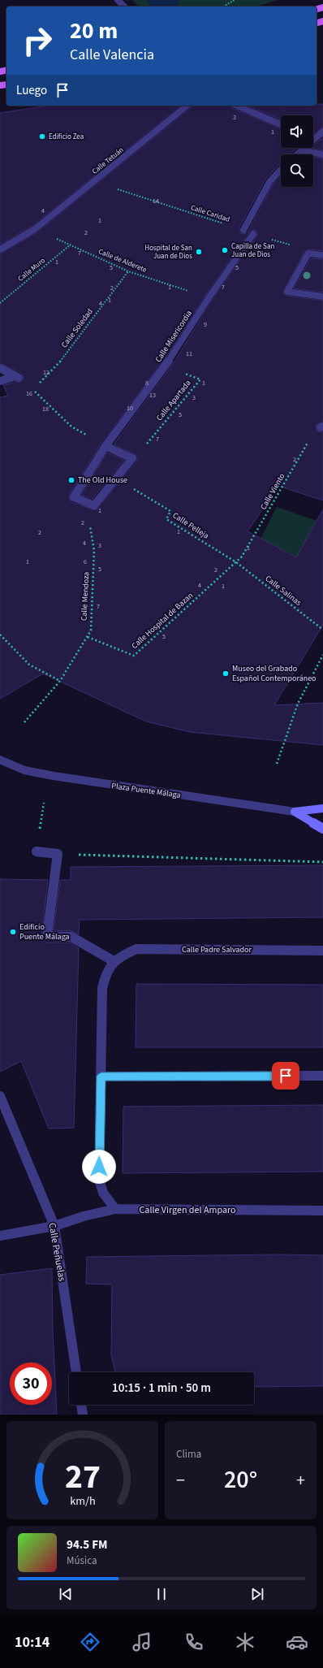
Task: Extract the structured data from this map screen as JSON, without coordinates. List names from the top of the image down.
{
  "streets": {
    "street": [
      "Calle Tetuán",
      "Calle Misericordia",
      "Plaza Puente Málaga",
      "Calle Padre Salvador",
      "Calle Virgen del Amparo",
      "Calle Peñuelas"
    ],
    "path": [
      "Calle Caridad",
      "Calle de Alderete",
      "Calle Muro",
      "Calle Soledad",
      "Calle Apartada",
      "Calle Viento",
      "Calle Pelleja",
      "Calle Salinas",
      "Calle Mendoza",
      "Calle Hospital de Bazan"
    ]
  },
  "crossings": [
    ["Calle Tetuán", "Calle Caridad"],
    ["Calle Tetuán", "Calle de Alderete"],
    ["Calle de Alderete", "Calle Muro"],
    ["Calle de Alderete", "Calle Soledad"],
    ["Calle de Alderete", "Calle Misericordia"],
    ["Calle Misericordia", "Calle Apartada"],
    ["Calle Misericordia", "Calle Mendoza"],
    ["Calle Viento", "Calle Pelleja"],
    ["Calle Viento", "Calle Salinas"],
    ["Calle Viento", "Calle Hospital de Bazan"],
    ["Calle Pelleja", "Calle Salinas"],
    ["Calle Pelleja", "Calle Hospital de Bazan"],
    ["Calle Salinas", "Calle Hospital de Bazan"],
    ["Calle Mendoza", "Calle Hospital de Bazan"],
    ["Calle Virgen del Amparo", "Calle Peñuelas"]
  ],
  "places": [
    "Edificio Zea",
    "Capilla de San Juan de Dios",
    "Hospital de San Juan de Dios",
    "The Old House",
    "Museo del Grabado Español Contemporáneo",
    "Edificio Puente Málaga"
  ],
  "house_numbers": [
    "3",
    "1",
    "14",
    "4",
    "1",
    "2",
    "7",
    "1",
    "5",
    "5",
    "1",
    "7",
    "2",
    "1",
    "4",
    "9",
    "11",
    "12",
    "8",
    "1",
    "16",
    "13",
    "3",
    "10",
    "18",
    "5",
    "7",
    "2",
    "1",
    "2",
    "1",
    "2",
    "4",
    "3",
    "1",
    "1",
    "6",
    "5",
    "2",
    "4",
    "1",
    "7",
    "5"
  ],
  "page": {
    "turn": ["20 m", "Calle Valencia"],
    "then": "Luego",
    "limit": "30",
    "trip": "10:15 · 1 min · 50 m",
    "tile": "Clima",
    "heat": ["−", "20°", "+"],
    "song": ["94.5 FM", "Música"],
    "tabs": "10:14",
    "gauge": ["27", "km/h"]
  }
}
